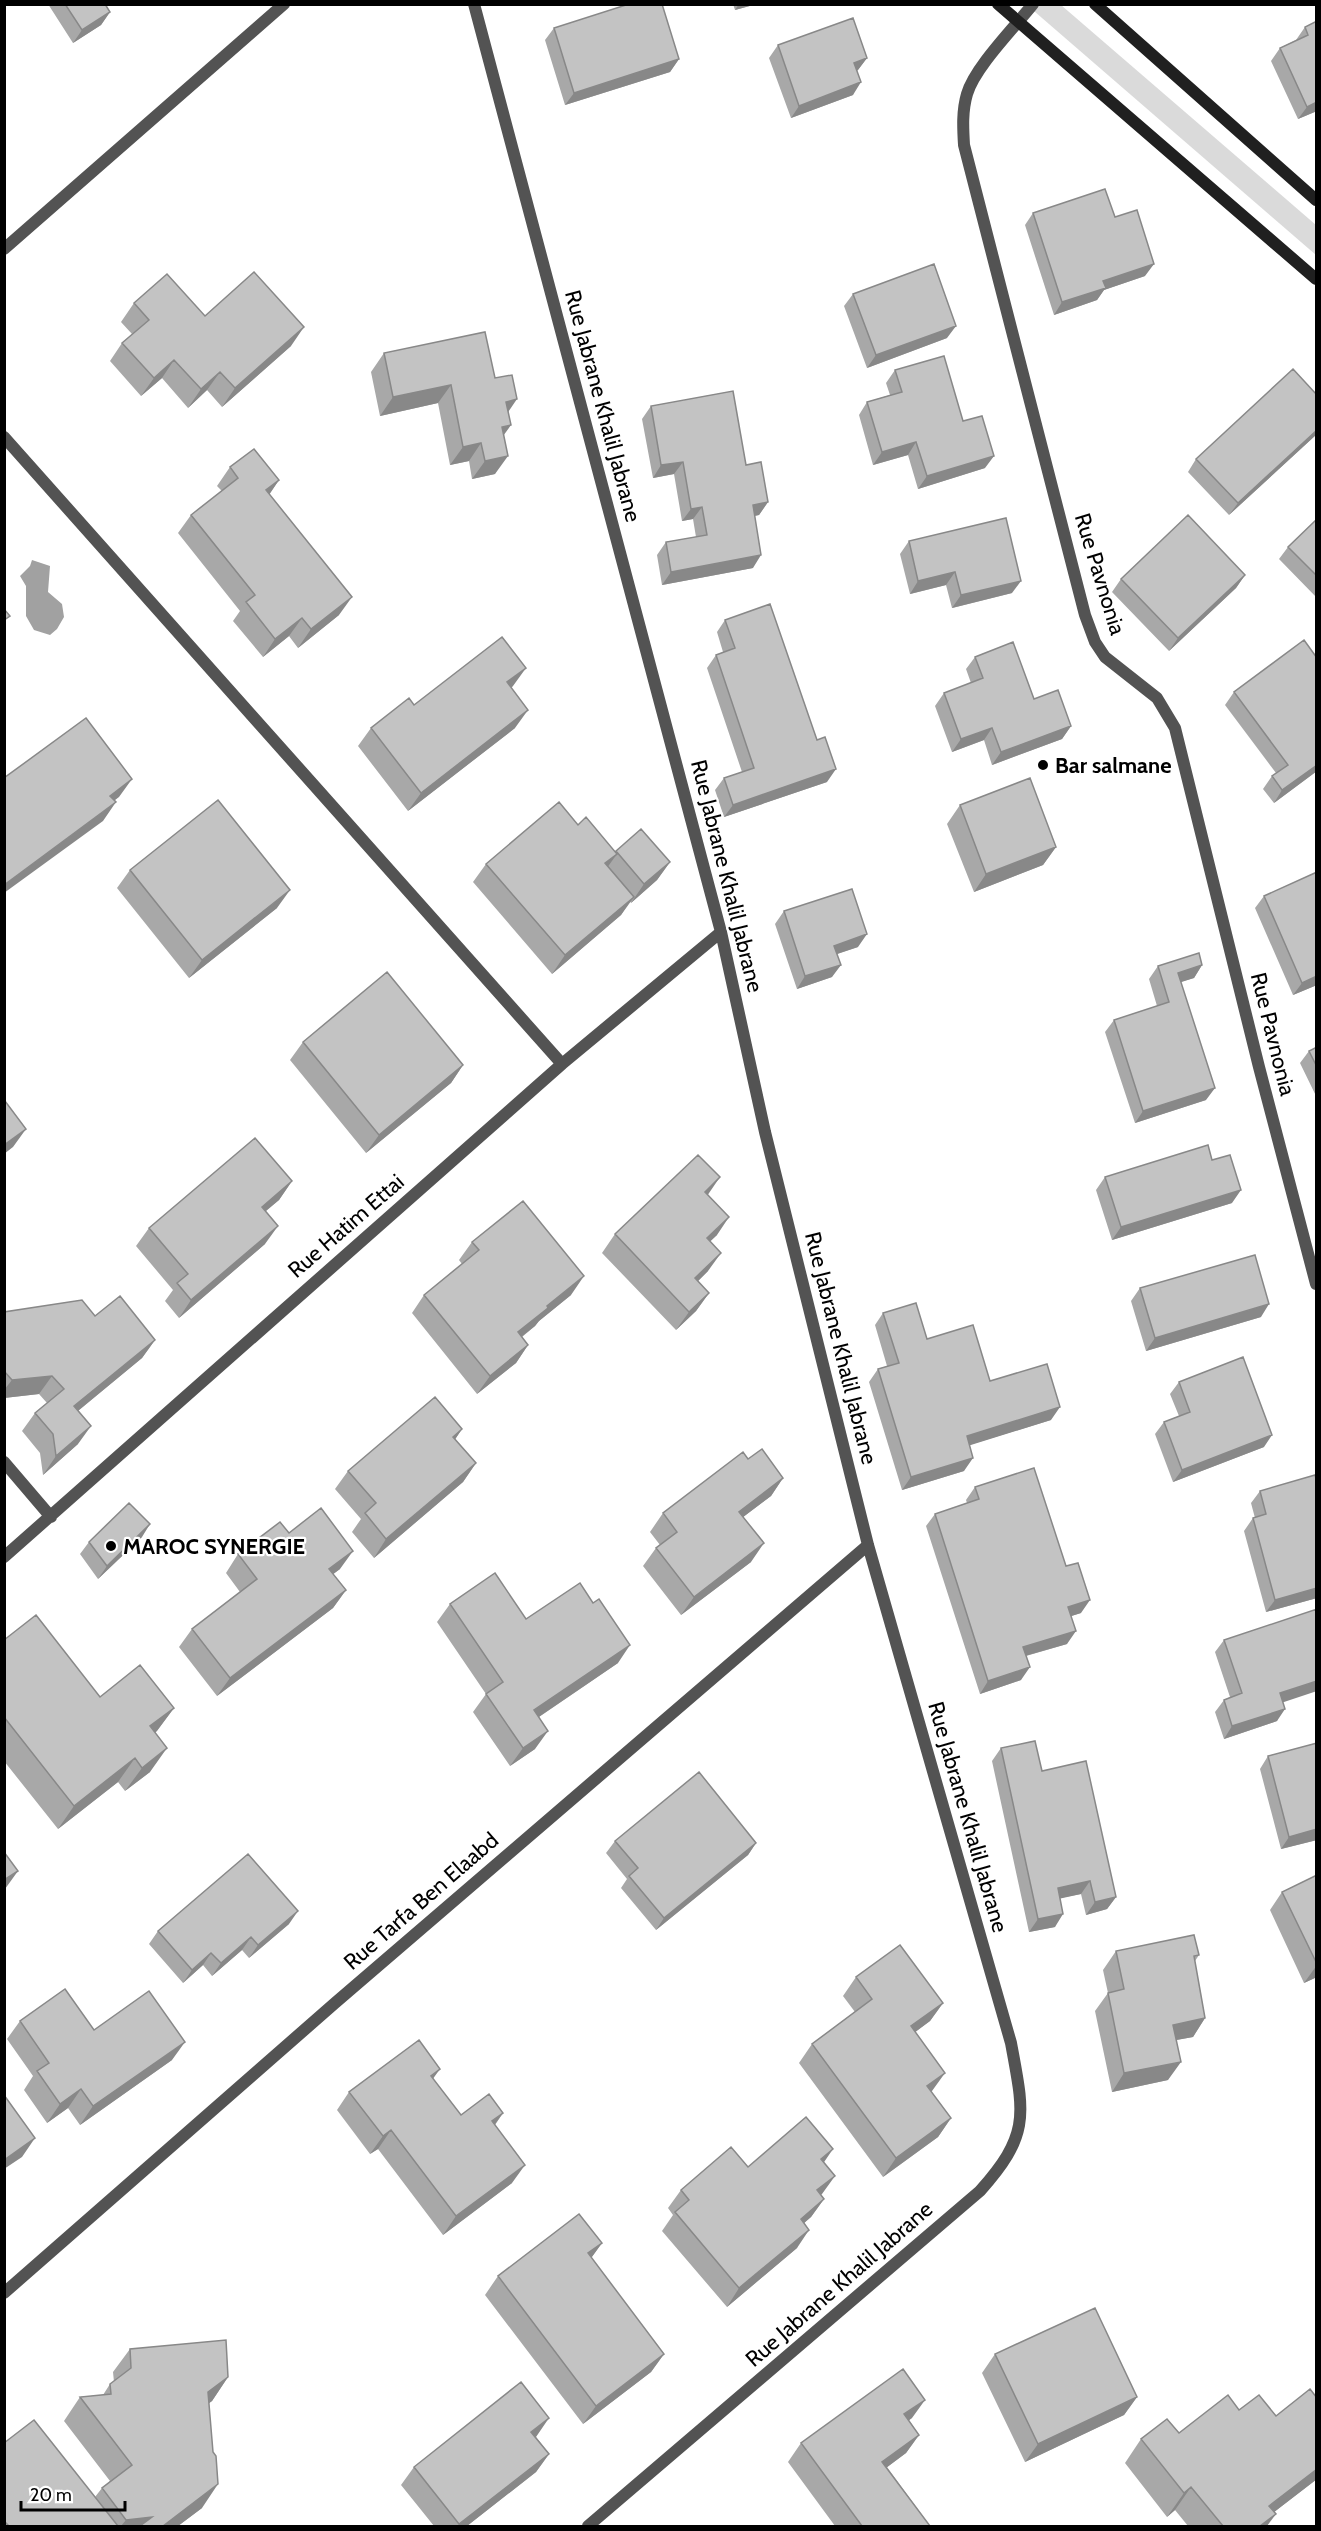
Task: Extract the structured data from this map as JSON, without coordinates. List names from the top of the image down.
{
  "streets": {
    "street": [
      "Rue Jabrane Khalil Jabrane",
      "Rue Pavnonia",
      "Rue Hatim Ettai",
      "Rue Tarfa Ben Elaabd"
    ]
  },
  "crossings": [
    ["Rue Jabrane Khalil Jabrane", "Rue Hatim Ettai"],
    ["Rue Jabrane Khalil Jabrane", "Rue Tarfa Ben Elaabd"]
  ],
  "places": ["Bar salmane", "MAROC SYNERGIE"],
  "scale_bar": "20 m"
}
